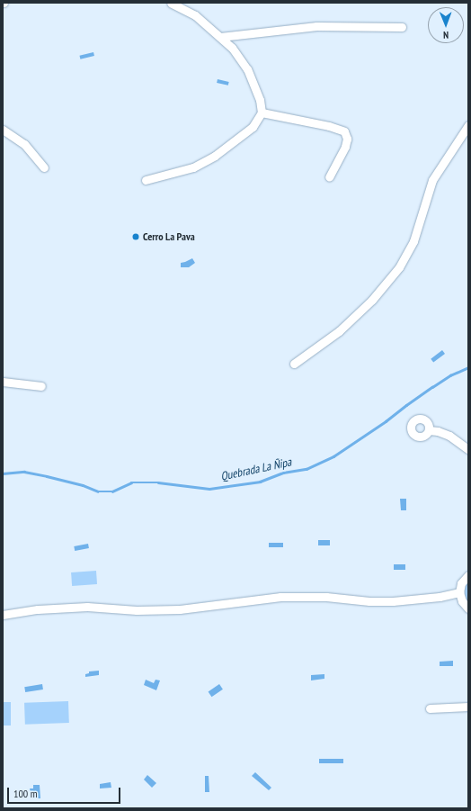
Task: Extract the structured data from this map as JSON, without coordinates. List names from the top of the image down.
{
  "water": ["Quebrada La Ñipa"],
  "places": ["Cerro La Pava"],
  "scale_bar": "100 m",
  "north": "bottom"
}
